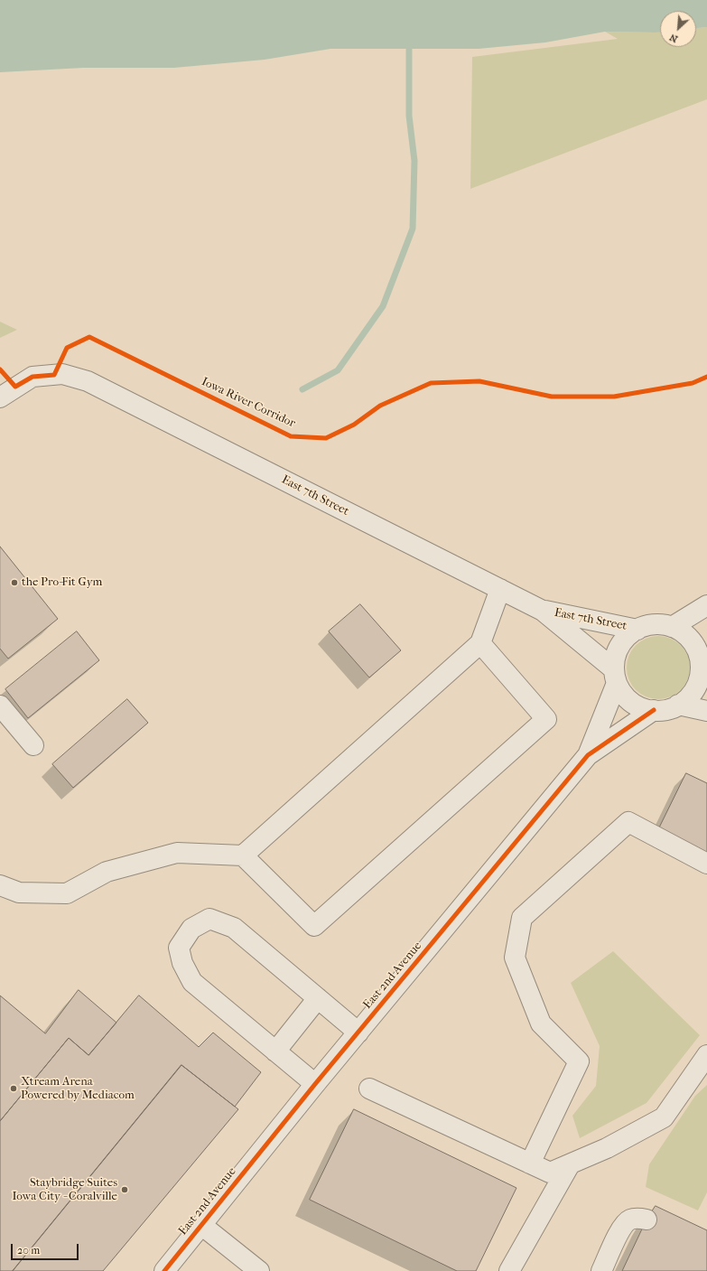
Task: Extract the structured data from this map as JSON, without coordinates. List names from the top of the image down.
{
  "streets": {
    "street": ["East 7th Street", "East 2nd Avenue"],
    "cycle path": ["Iowa River Corridor"]
  },
  "crossings": [
    ["East 7th Street", "East 2nd Avenue"]
  ],
  "places": ["the Pro-Fit Gym", "Xtream Arena Powered by Mediacom", "Staybridge Suites Iowa City - Coralville"],
  "scale_bar": "20 m",
  "north": "bottom left"
}
